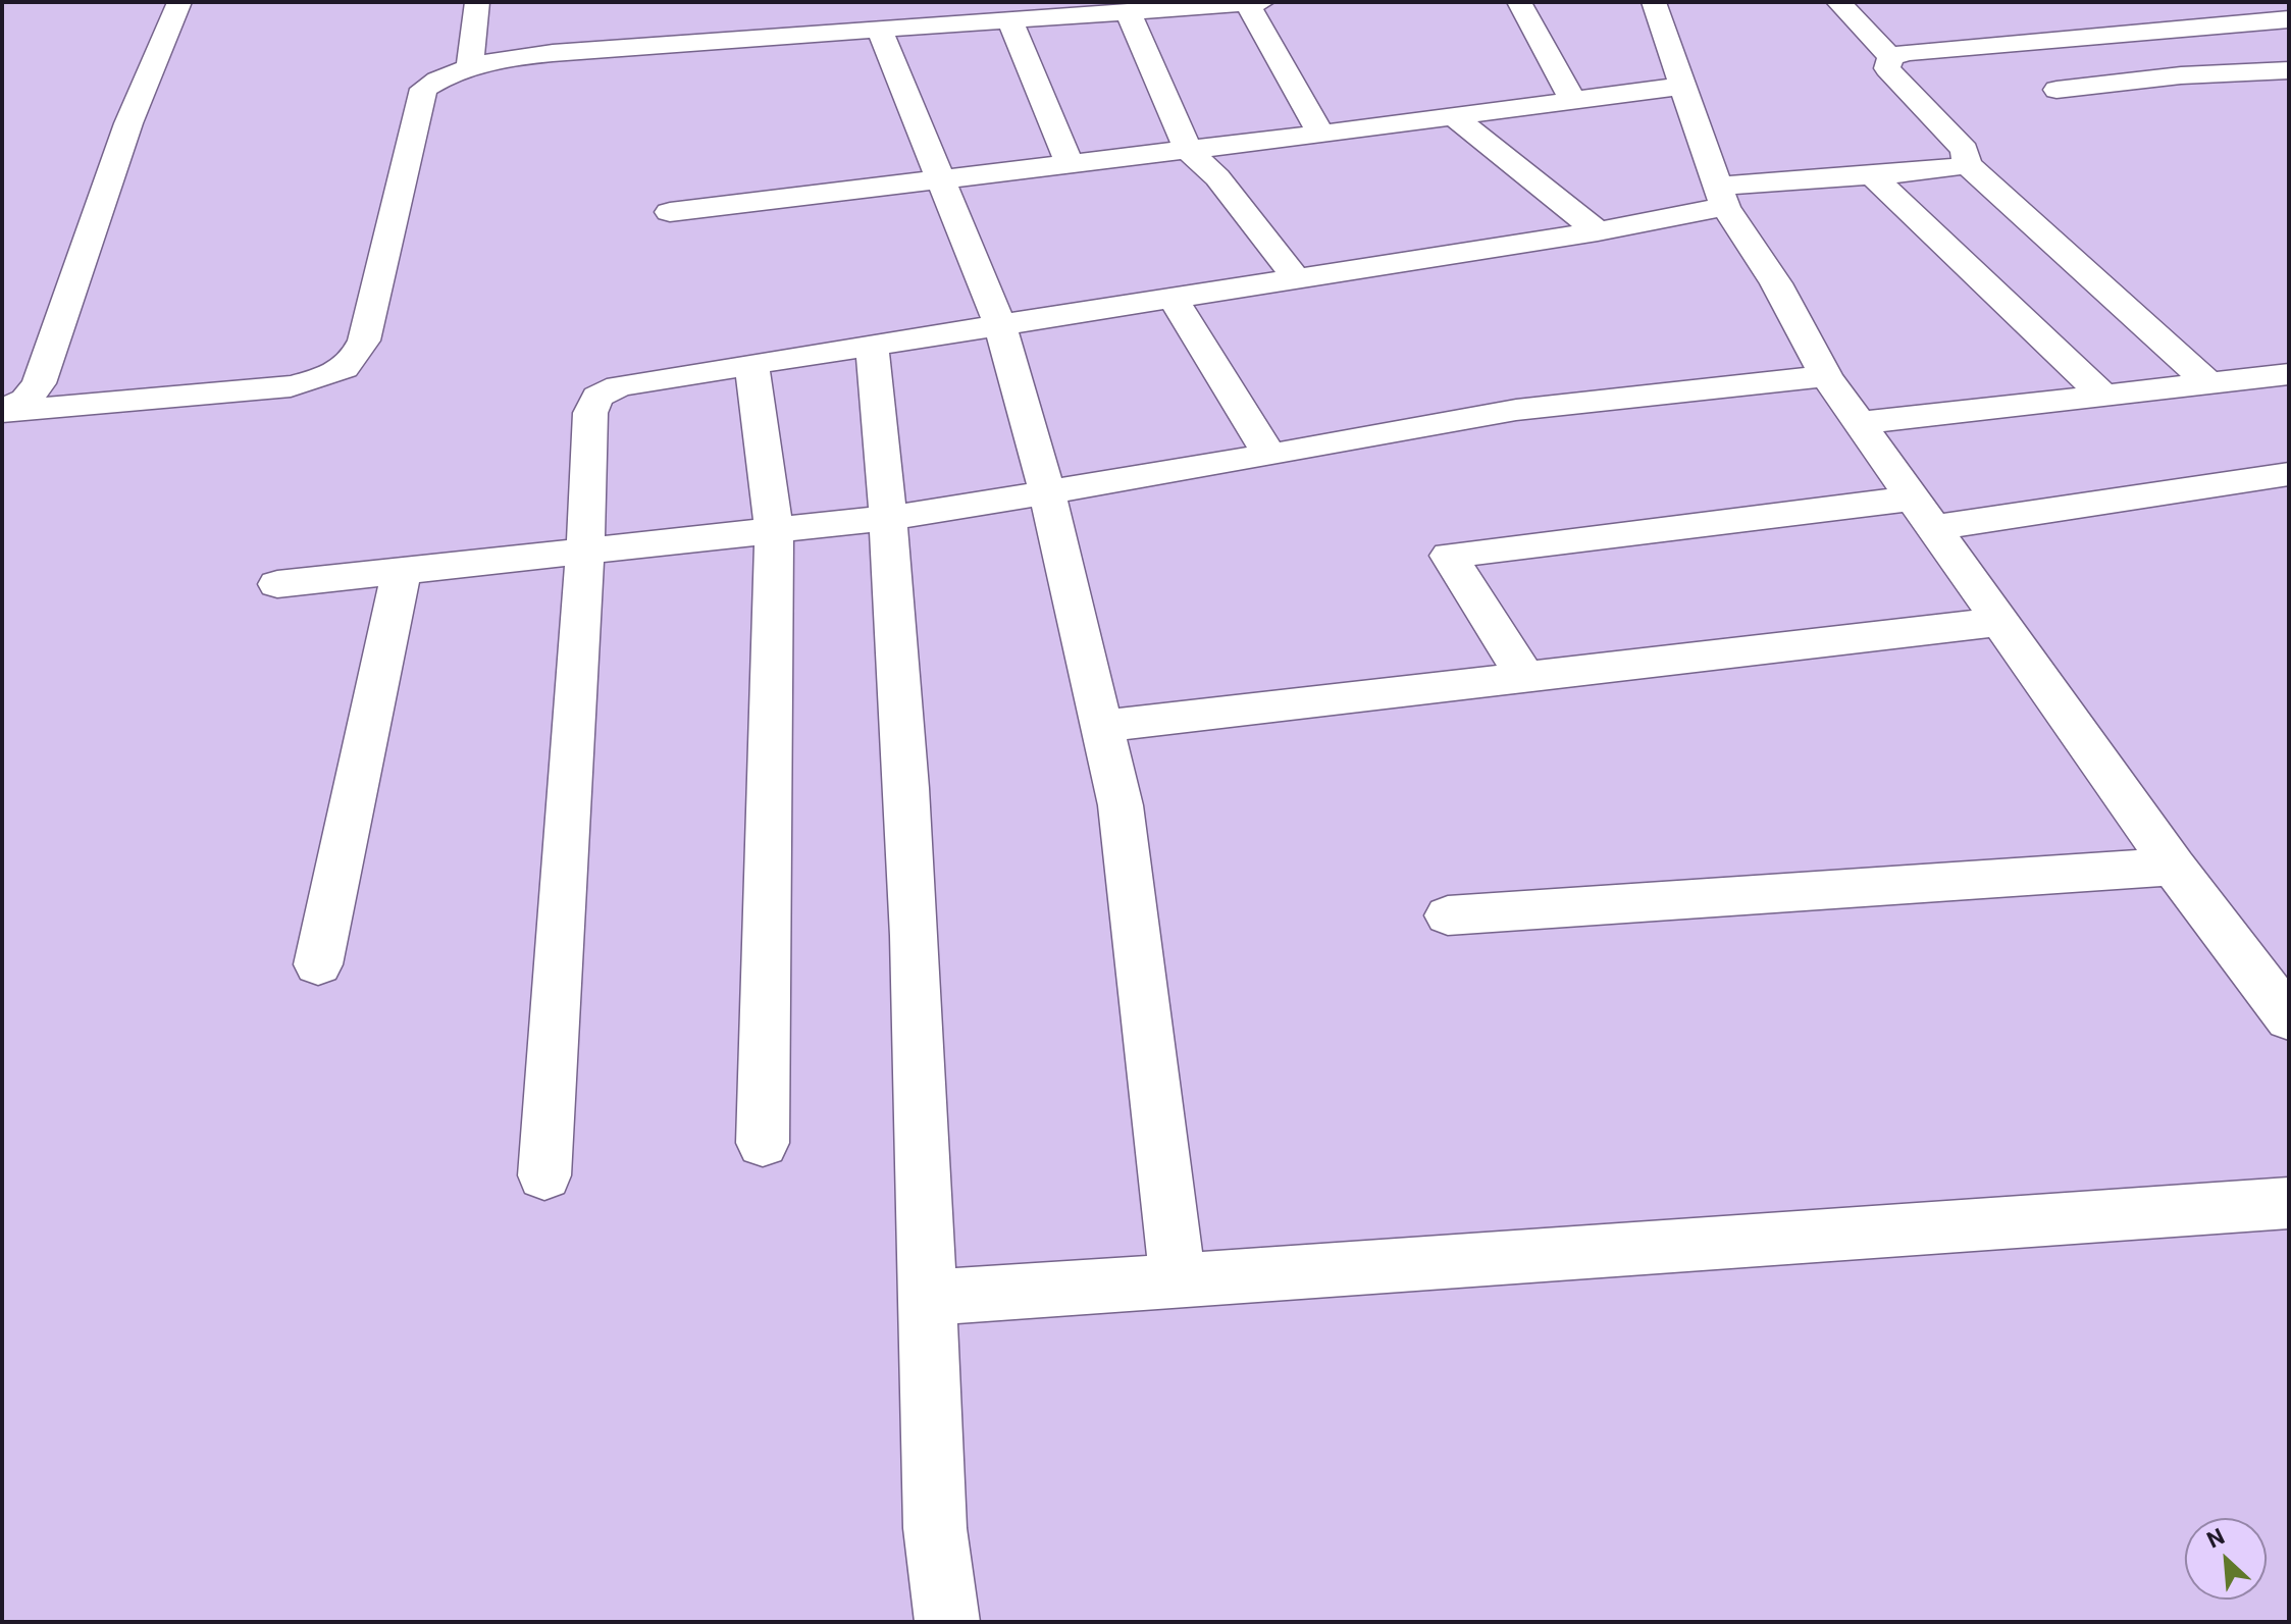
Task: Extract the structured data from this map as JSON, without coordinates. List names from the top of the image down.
{
  "north": "top left"
}
